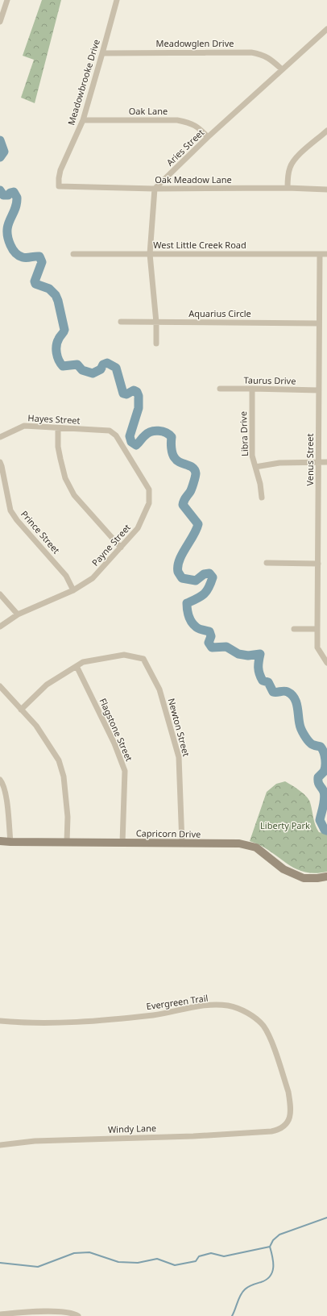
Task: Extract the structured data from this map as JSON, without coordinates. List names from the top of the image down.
{
  "streets": {
    "street": [
      "Meadowglen Drive",
      "Meadowbrooke Drive",
      "Oak Lane",
      "Aries Street",
      "Oak Meadow Lane",
      "West Little Creek Road",
      "Aquarius Circle",
      "Taurus Drive",
      "Hayes Street",
      "Libra Drive",
      "Venus Street",
      "Prince Street",
      "Payne Street",
      "Newton Street",
      "Flagstone Street",
      "Capricorn Drive",
      "Evergreen Trail",
      "Windy Lane"
    ]
  },
  "crossings": [
    ["Meadowglen Drive", "Meadowbrooke Drive"],
    ["Meadowglen Drive", "Aries Street"],
    ["Meadowbrooke Drive", "Oak Lane"],
    ["Meadowbrooke Drive", "Oak Meadow Lane"],
    ["Oak Lane", "Aries Street"],
    ["Aries Street", "Oak Meadow Lane"],
    ["West Little Creek Road", "Venus Street"],
    ["Aquarius Circle", "Venus Street"],
    ["Taurus Drive", "Libra Drive"],
    ["Taurus Drive", "Venus Street"],
    ["Hayes Street", "Payne Street"],
    ["Prince Street", "Payne Street"],
    ["Newton Street", "Flagstone Street"],
    ["Newton Street", "Capricorn Drive"],
    ["Flagstone Street", "Capricorn Drive"],
    ["Evergreen Trail", "Windy Lane"]
  ],
  "parks": ["Liberty Park"]
}
